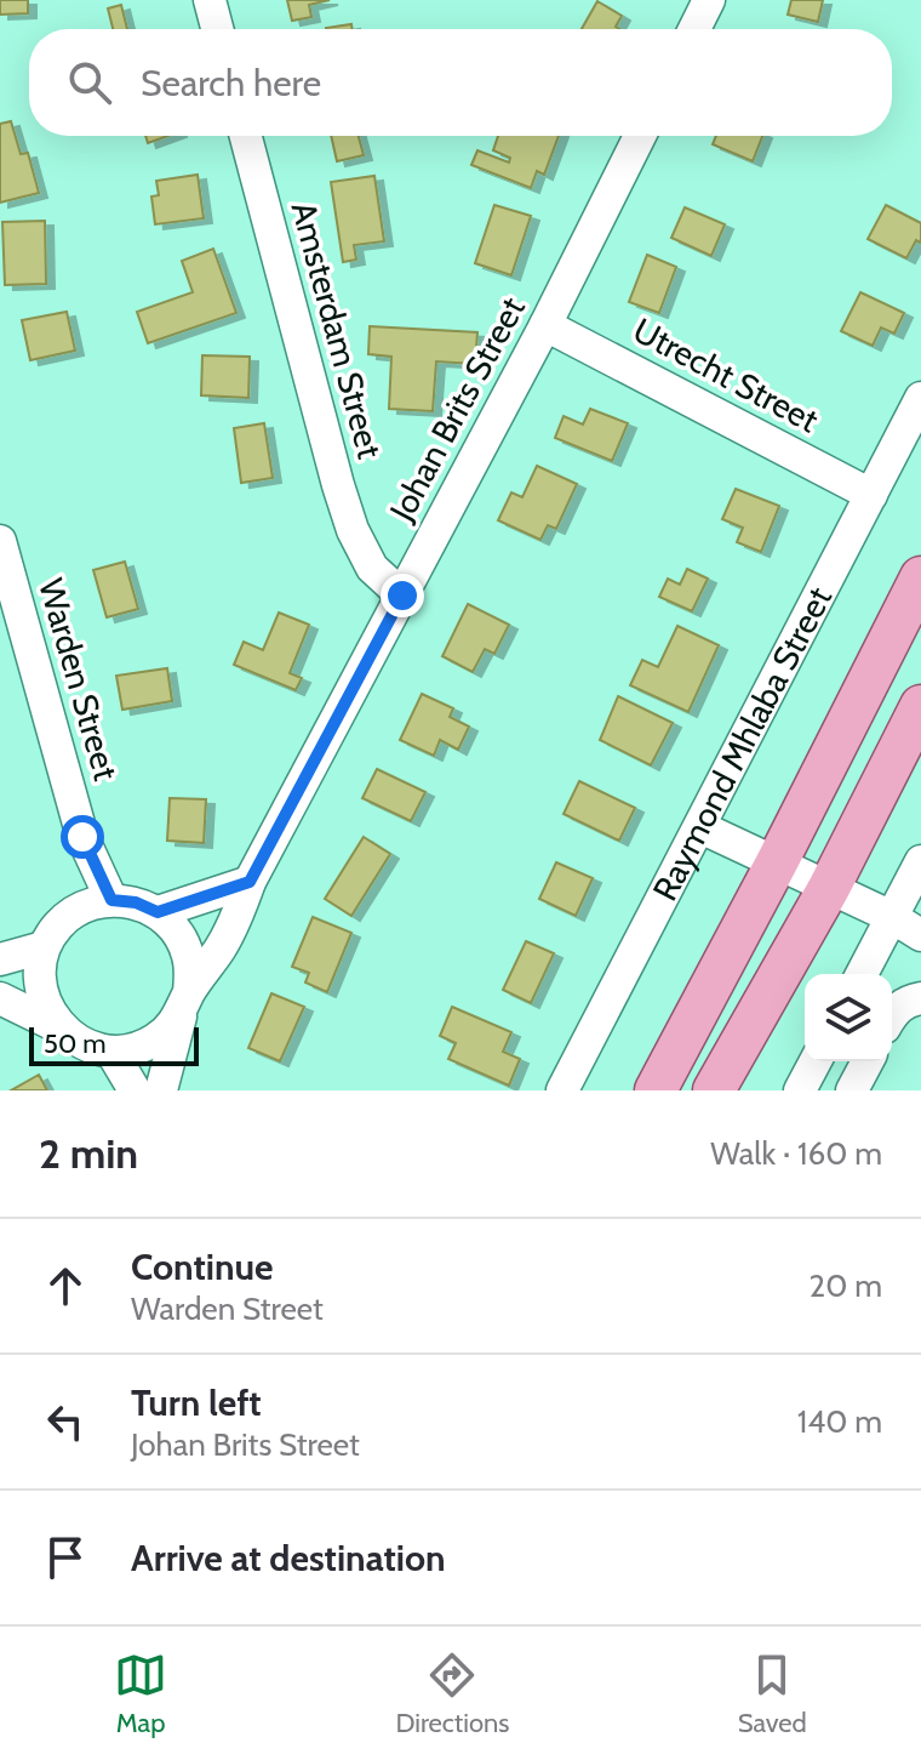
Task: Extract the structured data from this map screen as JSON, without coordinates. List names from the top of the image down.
{
  "streets": {
    "street": [
      "Amsterdam Street",
      "Utrecht Street",
      "Johan Brits Street",
      "Warden Street",
      "Raymond Mhlaba Street"
    ]
  },
  "crossings": [
    ["Amsterdam Street", "Johan Brits Street"],
    ["Utrecht Street", "Johan Brits Street"],
    ["Utrecht Street", "Raymond Mhlaba Street"],
    ["Johan Brits Street", "Warden Street"]
  ],
  "scale_bar": "50 m",
  "page": {
    "search": "Search here",
    "scale": "50 m",
    "heading": ["2 min", "Walk · 160 m"],
    "list": [
      ["Continue", "Warden Street", "20 m"],
      ["Turn left", "Johan Brits Street", "140 m"],
      "Arrive at destination"
    ],
    "nav": ["Map", "Directions", "Saved"]
  }
}
